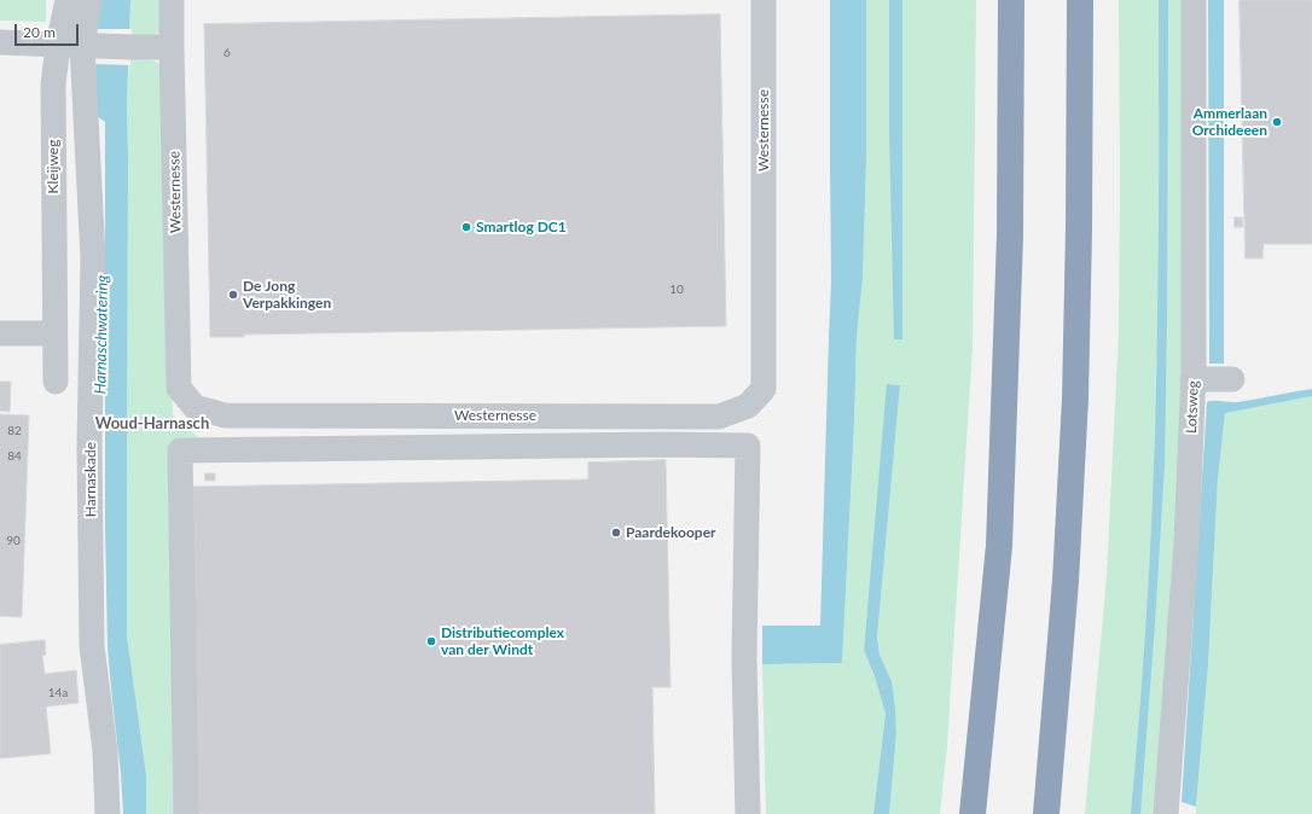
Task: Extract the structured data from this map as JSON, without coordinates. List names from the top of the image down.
{
  "streets": {
    "street": [
      "Westernesse",
      "Kleijweg",
      "Lotsweg",
      "Harnaskade"
    ]
  },
  "crossings": [
    ["Kleijweg", "Harnaskade"]
  ],
  "districts": ["Woud-Harnasch"],
  "water": ["Harnaschwatering"],
  "places": [
    "Ammerlaan Orchideeen",
    "Smartlog DC1",
    "De Jong Verpakkingen",
    "Paardekooper",
    "Distributiecomplex van der Windt"
  ],
  "house_numbers": [
    "6",
    "10",
    "82",
    "84",
    "90",
    "14a"
  ],
  "scale_bar": "20 m"
}
